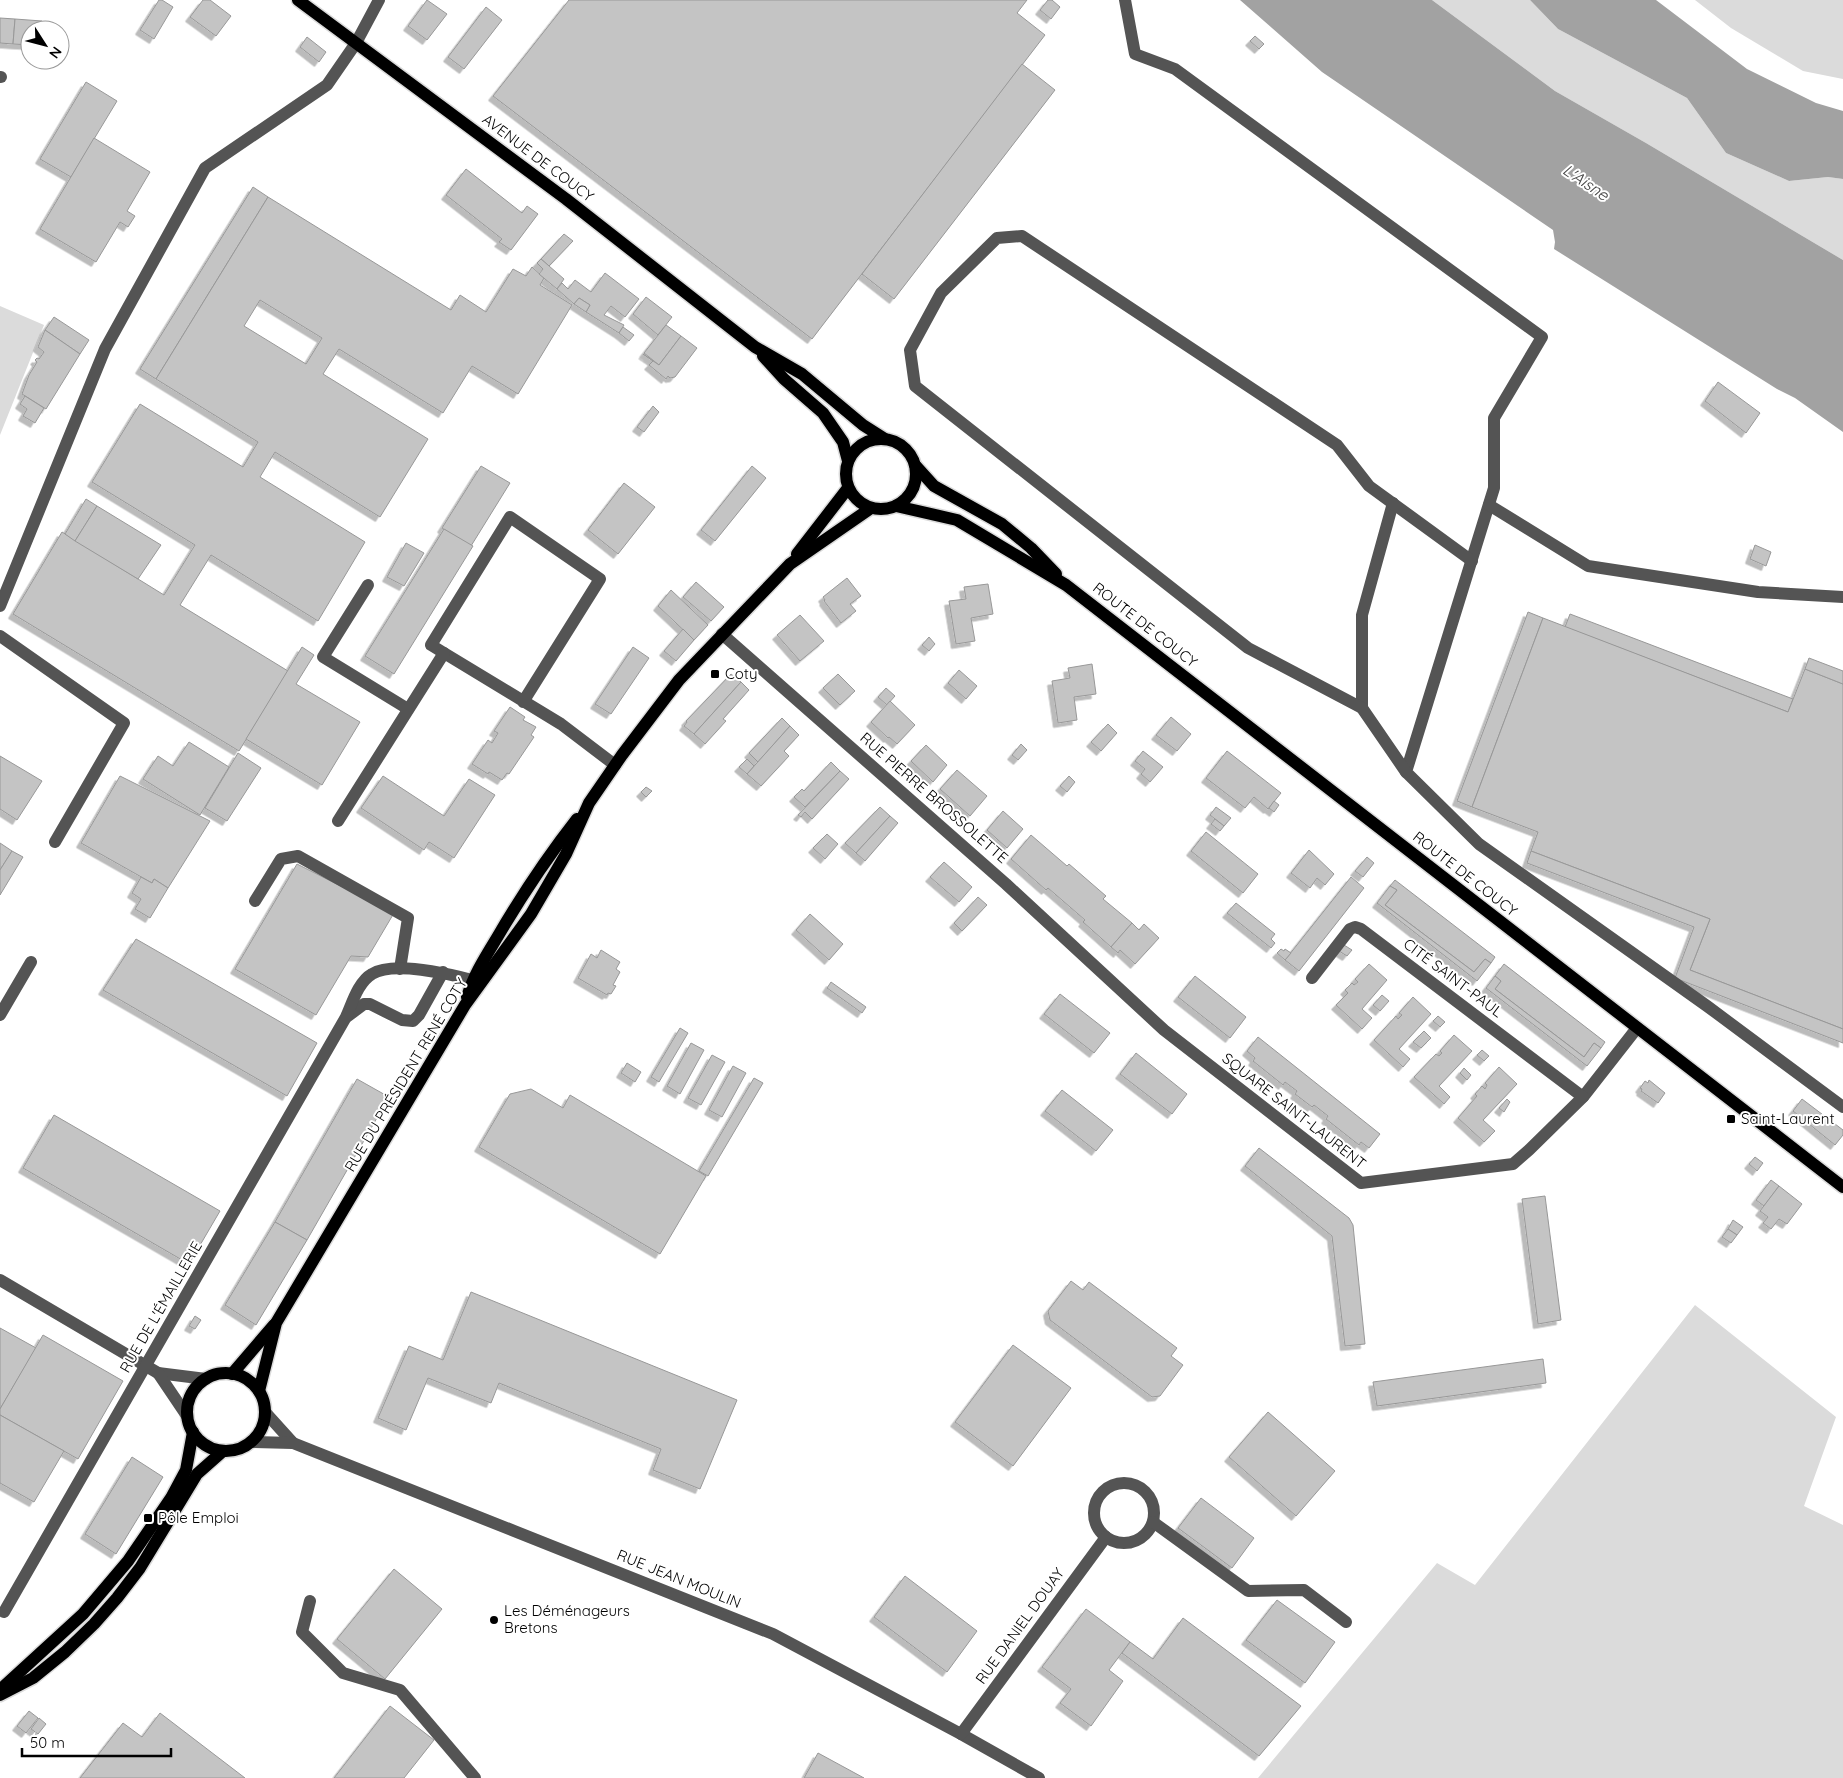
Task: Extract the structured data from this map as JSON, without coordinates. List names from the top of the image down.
{
  "streets": {
    "main road": ["AVENUE DE COUCY", "ROUTE DE COUCY", "RUE DU PRÉSIDENT RENÉ COTY"],
    "street": [
      "RUE PIERRE BROSSOLETTE",
      "CITÉ SAINT-PAUL",
      "SQUARE SAINT-LAURENT",
      "RUE DE L'ÉMAILLERIE",
      "RUE JEAN MOULIN",
      "RUE DANIEL DOUAY"
    ]
  },
  "crossings": [
    ["AVENUE DE COUCY", "ROUTE DE COUCY"],
    ["AVENUE DE COUCY", "RUE DU PRÉSIDENT RENÉ COTY"],
    ["ROUTE DE COUCY", "RUE DU PRÉSIDENT RENÉ COTY"],
    ["ROUTE DE COUCY", "SQUARE SAINT-LAURENT"],
    ["RUE PIERRE BROSSOLETTE", "RUE DU PRÉSIDENT RENÉ COTY"],
    ["RUE PIERRE BROSSOLETTE", "SQUARE SAINT-LAURENT"],
    ["CITÉ SAINT-PAUL", "SQUARE SAINT-LAURENT"],
    ["RUE DU PRÉSIDENT RENÉ COTY", "RUE JEAN MOULIN"],
    ["RUE JEAN MOULIN", "RUE DANIEL DOUAY"]
  ],
  "water": ["L'Aisne"],
  "places": {
    "transit": ["Coty", "Saint-Laurent", "Pôle Emploi"],
    "other": ["Les Déménageurs Bretons"]
  },
  "scale_bar": "50 m",
  "north": "bottom right"
}
